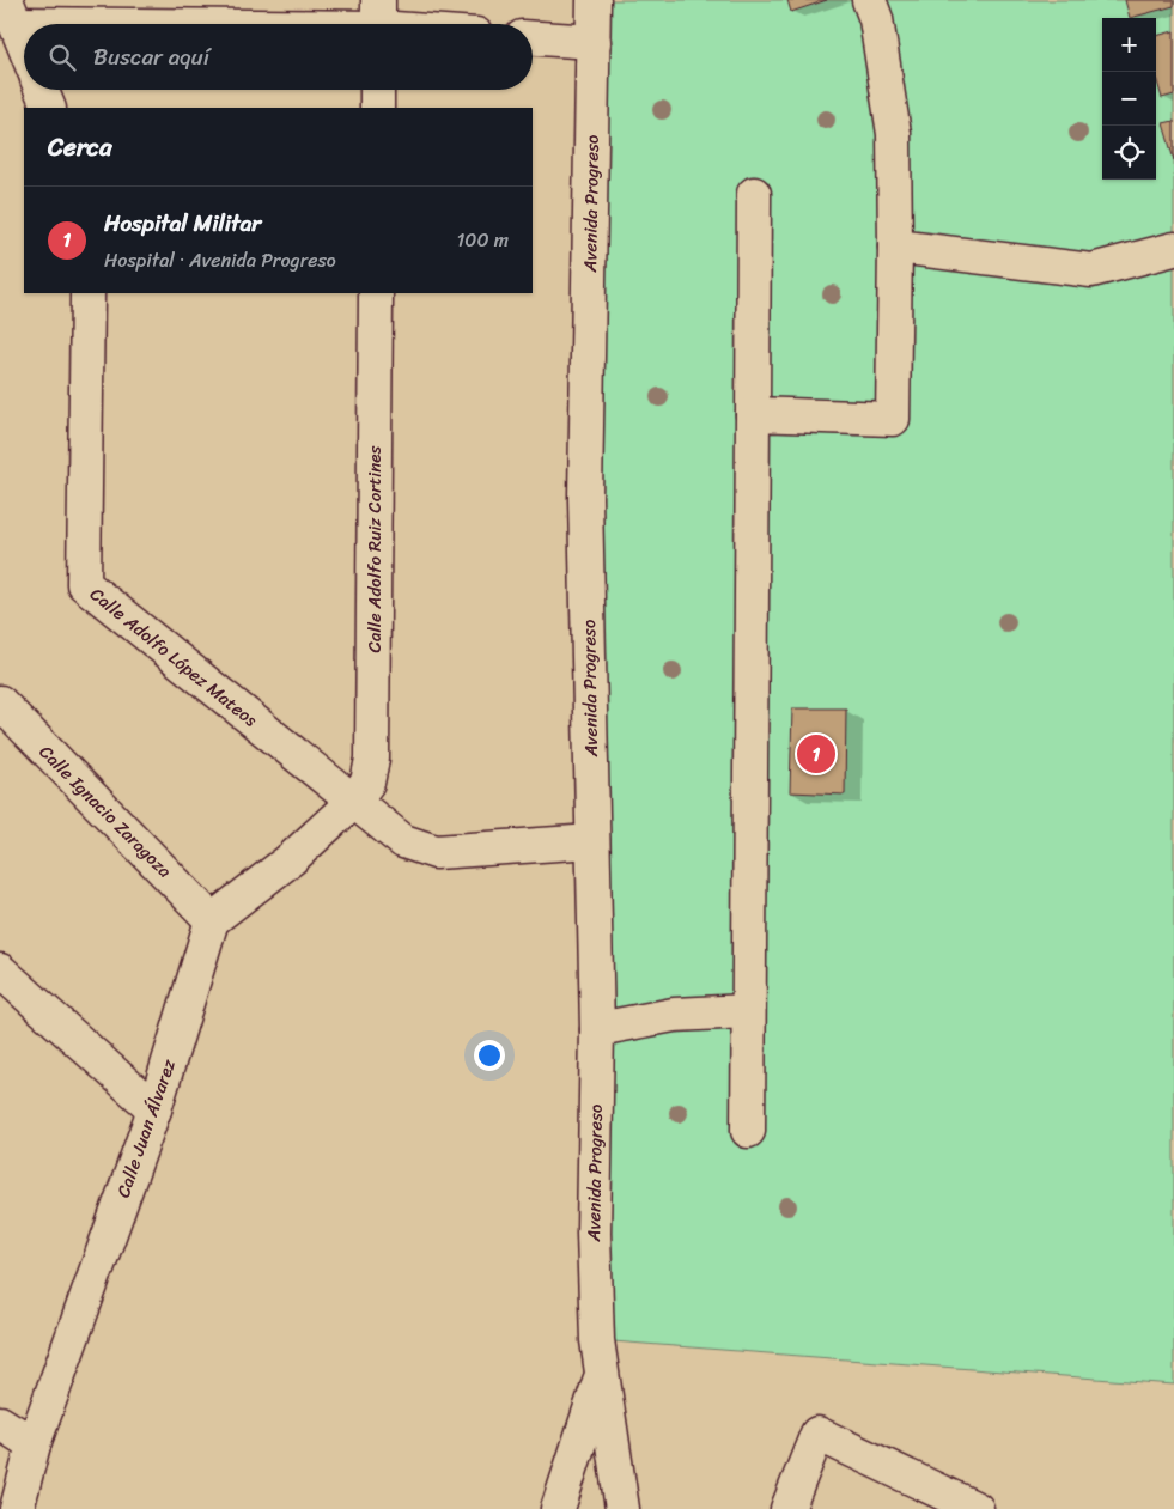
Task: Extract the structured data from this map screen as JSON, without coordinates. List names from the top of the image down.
{
  "streets": {
    "street": [
      "Avenida Progreso",
      "Calle Adolfo Ruiz Cortines",
      "Calle Adolfo López Mateos",
      "Calle Ignacio Zaragoza",
      "Calle Juan Álvarez"
    ]
  },
  "crossings": [
    ["Calle Adolfo Ruiz Cortines", "Calle Adolfo López Mateos"],
    ["Calle Ignacio Zaragoza", "Calle Juan Álvarez"]
  ],
  "page": {
    "map_buttons": ["+", "−"],
    "search": "Buscar aquí",
    "heading": "Cerca",
    "list": [
      {
        "mark": "1",
        "name": "Hospital Militar",
        "note": "Hospital · Avenida Progreso",
        "value": "100 m"
      }
    ],
    "pins": "1"
  }
}
